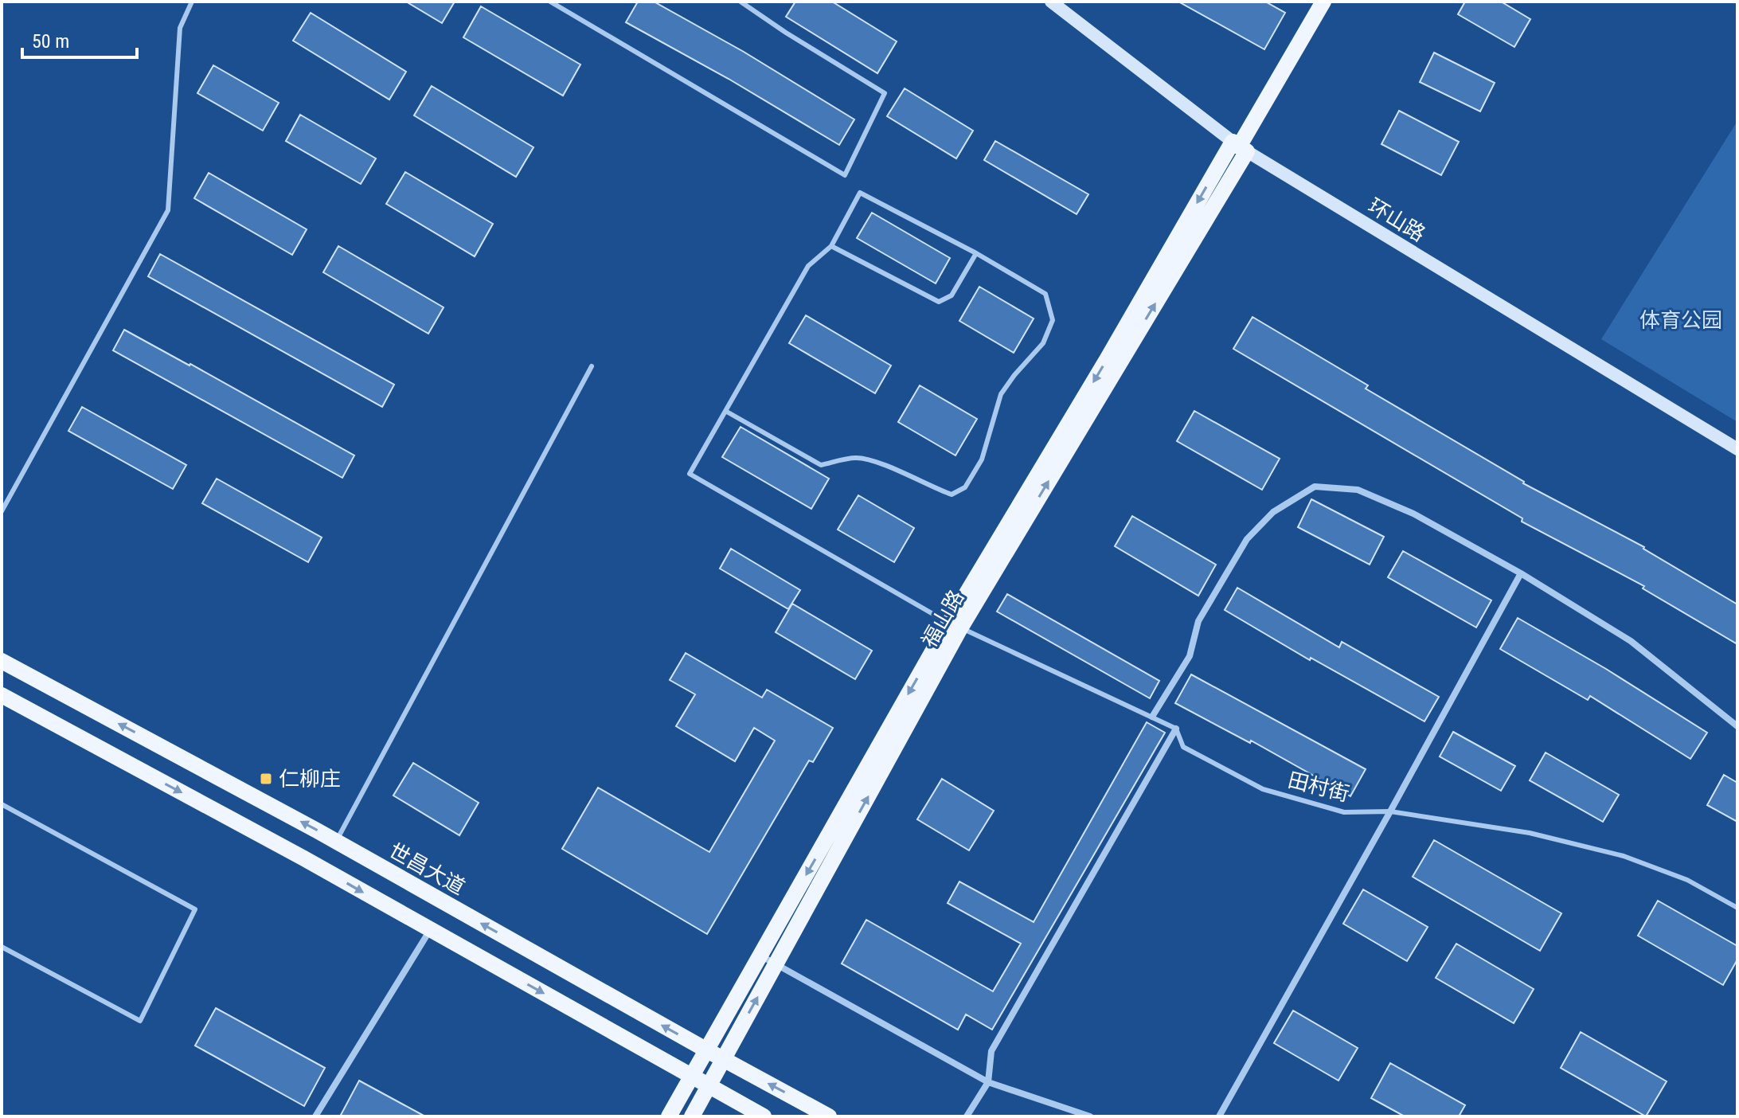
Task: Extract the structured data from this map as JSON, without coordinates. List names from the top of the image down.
{
  "streets": {
    "main road": ["环山路", "福山路", "世昌大道"],
    "lane": ["田村街"]
  },
  "crossings": [
    ["福山路", "田村街"],
    ["福山路", "世昌大道"]
  ],
  "parks": ["体育公园"],
  "places": {
    "transit": ["仁柳庄"]
  },
  "scale_bar": "50 m"
}
